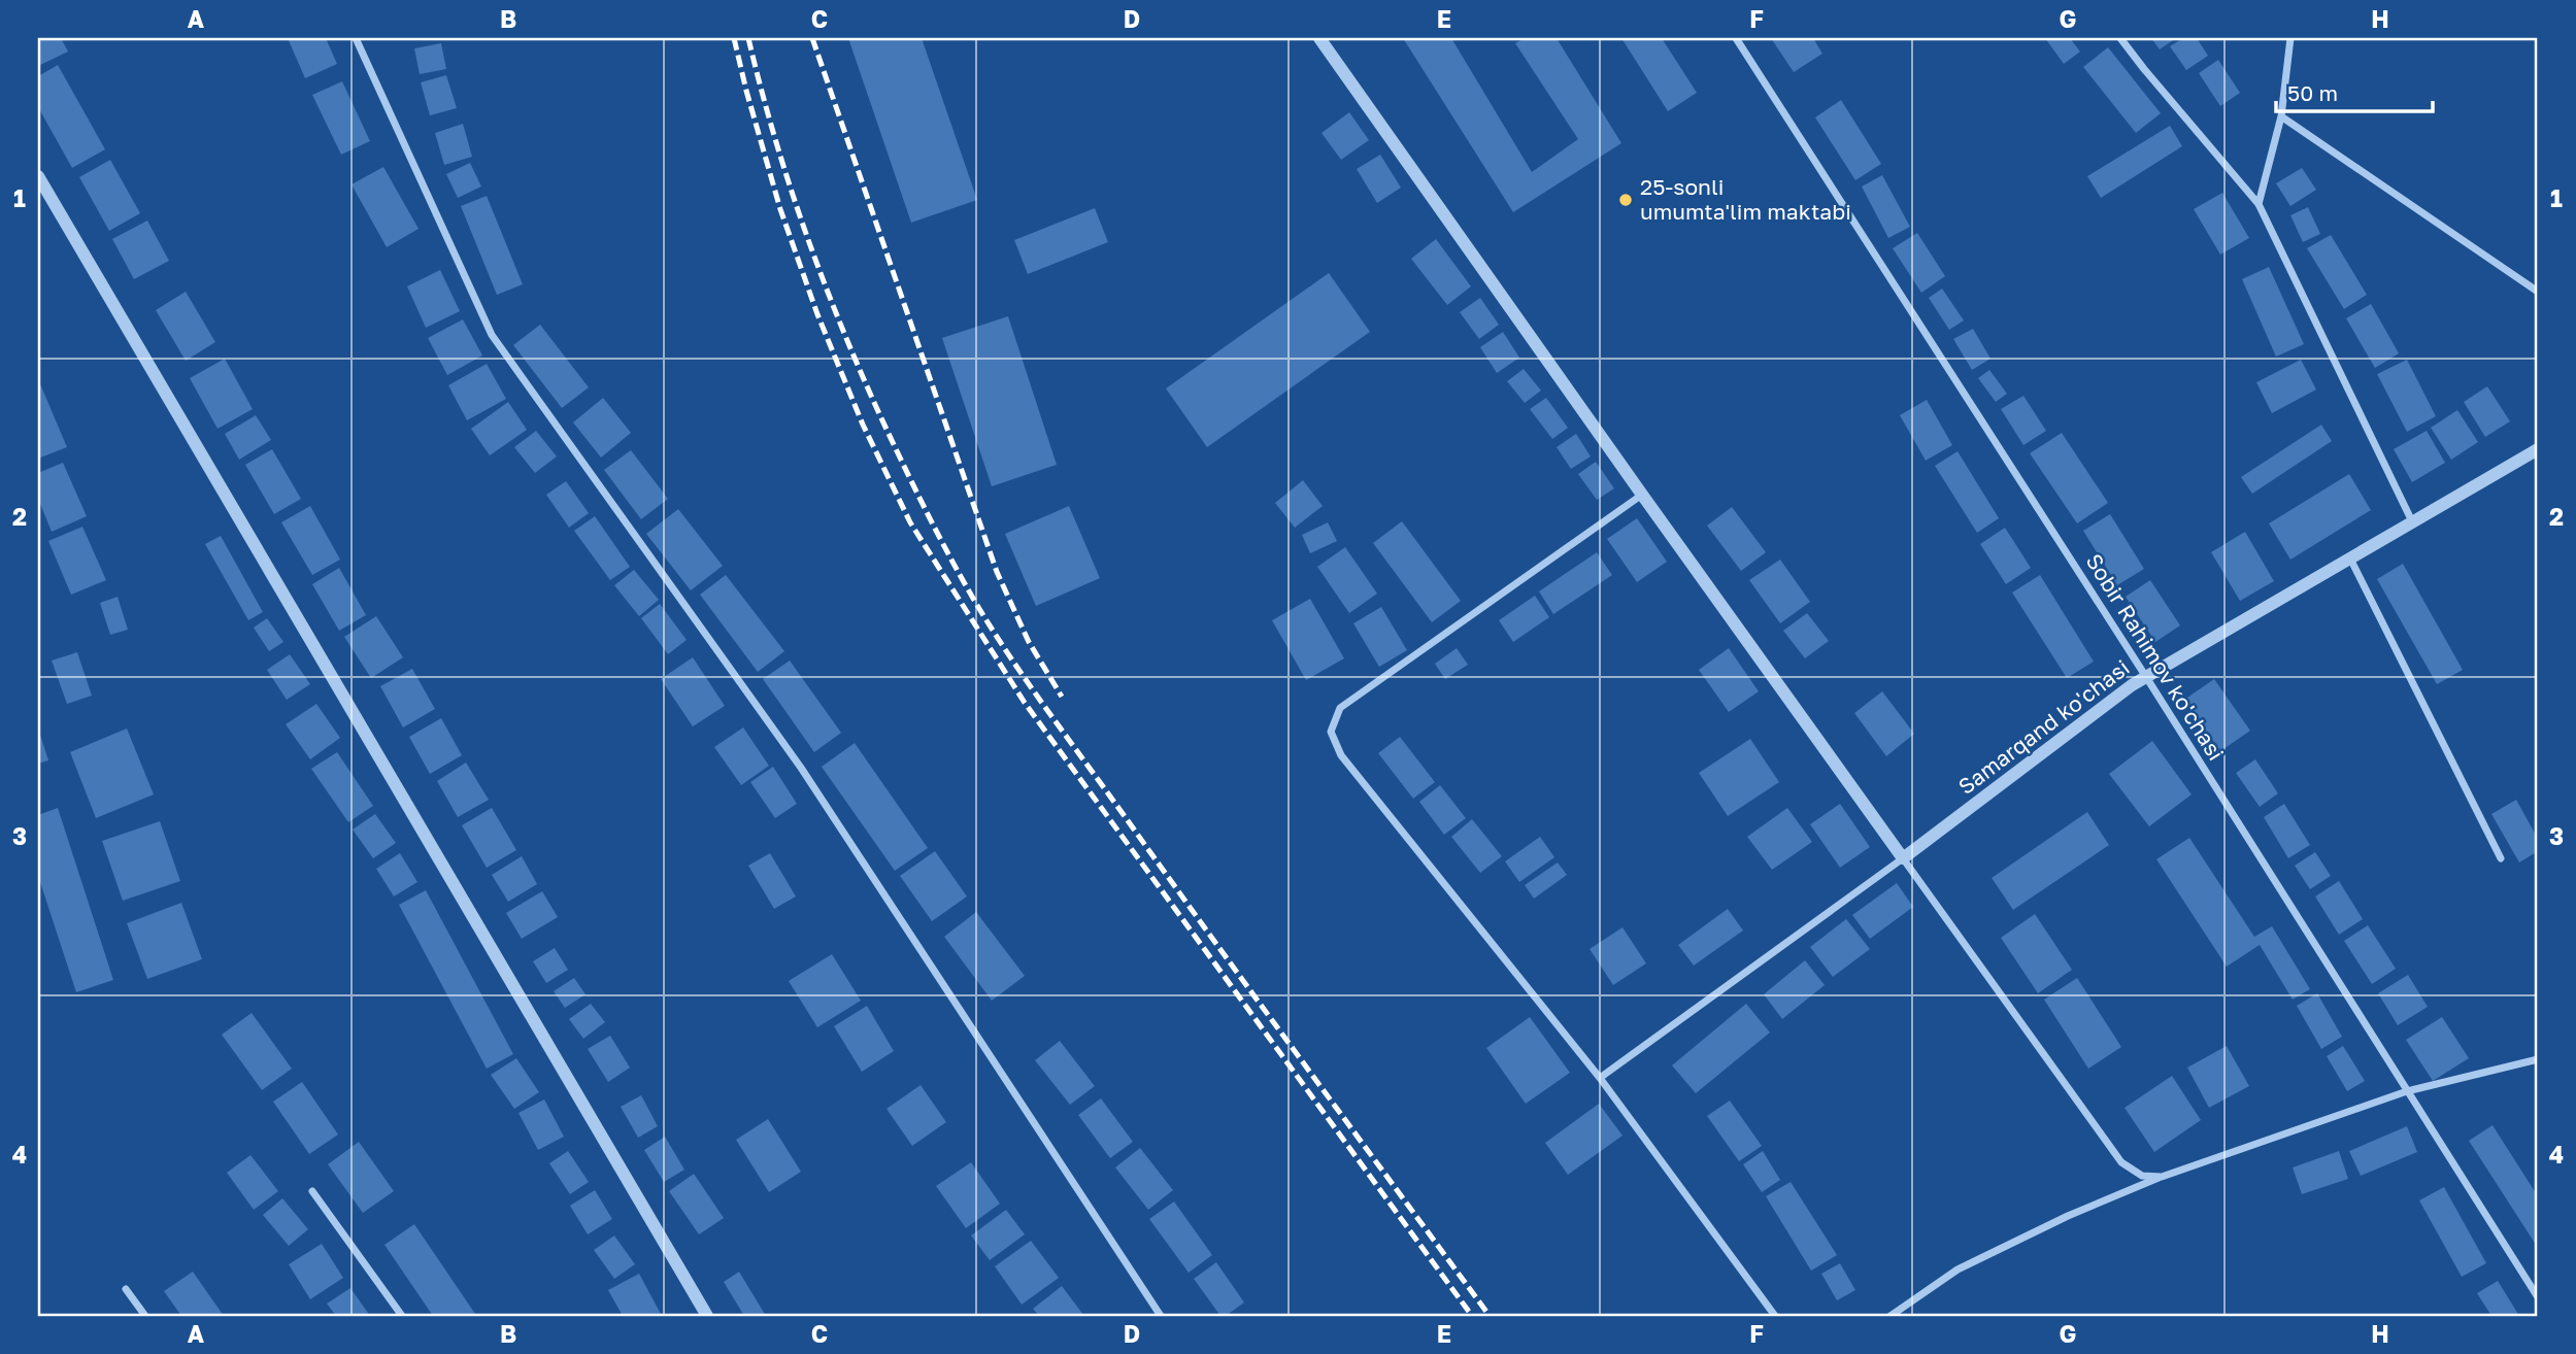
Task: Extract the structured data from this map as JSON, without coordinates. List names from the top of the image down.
{
  "streets": {
    "street": ["Sobir Rahimov ko'chasi", "Samarqand ko'chasi"]
  },
  "crossings": [
    ["Sobir Rahimov ko'chasi", "Samarqand ko'chasi"]
  ],
  "places": ["25-sonli umumta'lim maktabi"],
  "scale_bar": "50 m",
  "grid": {
    "columns": [
      "A",
      "B",
      "C",
      "D",
      "E",
      "F",
      "G",
      "H"
    ],
    "rows": [
      "1",
      "2",
      "3",
      "4"
    ]
  }
}
